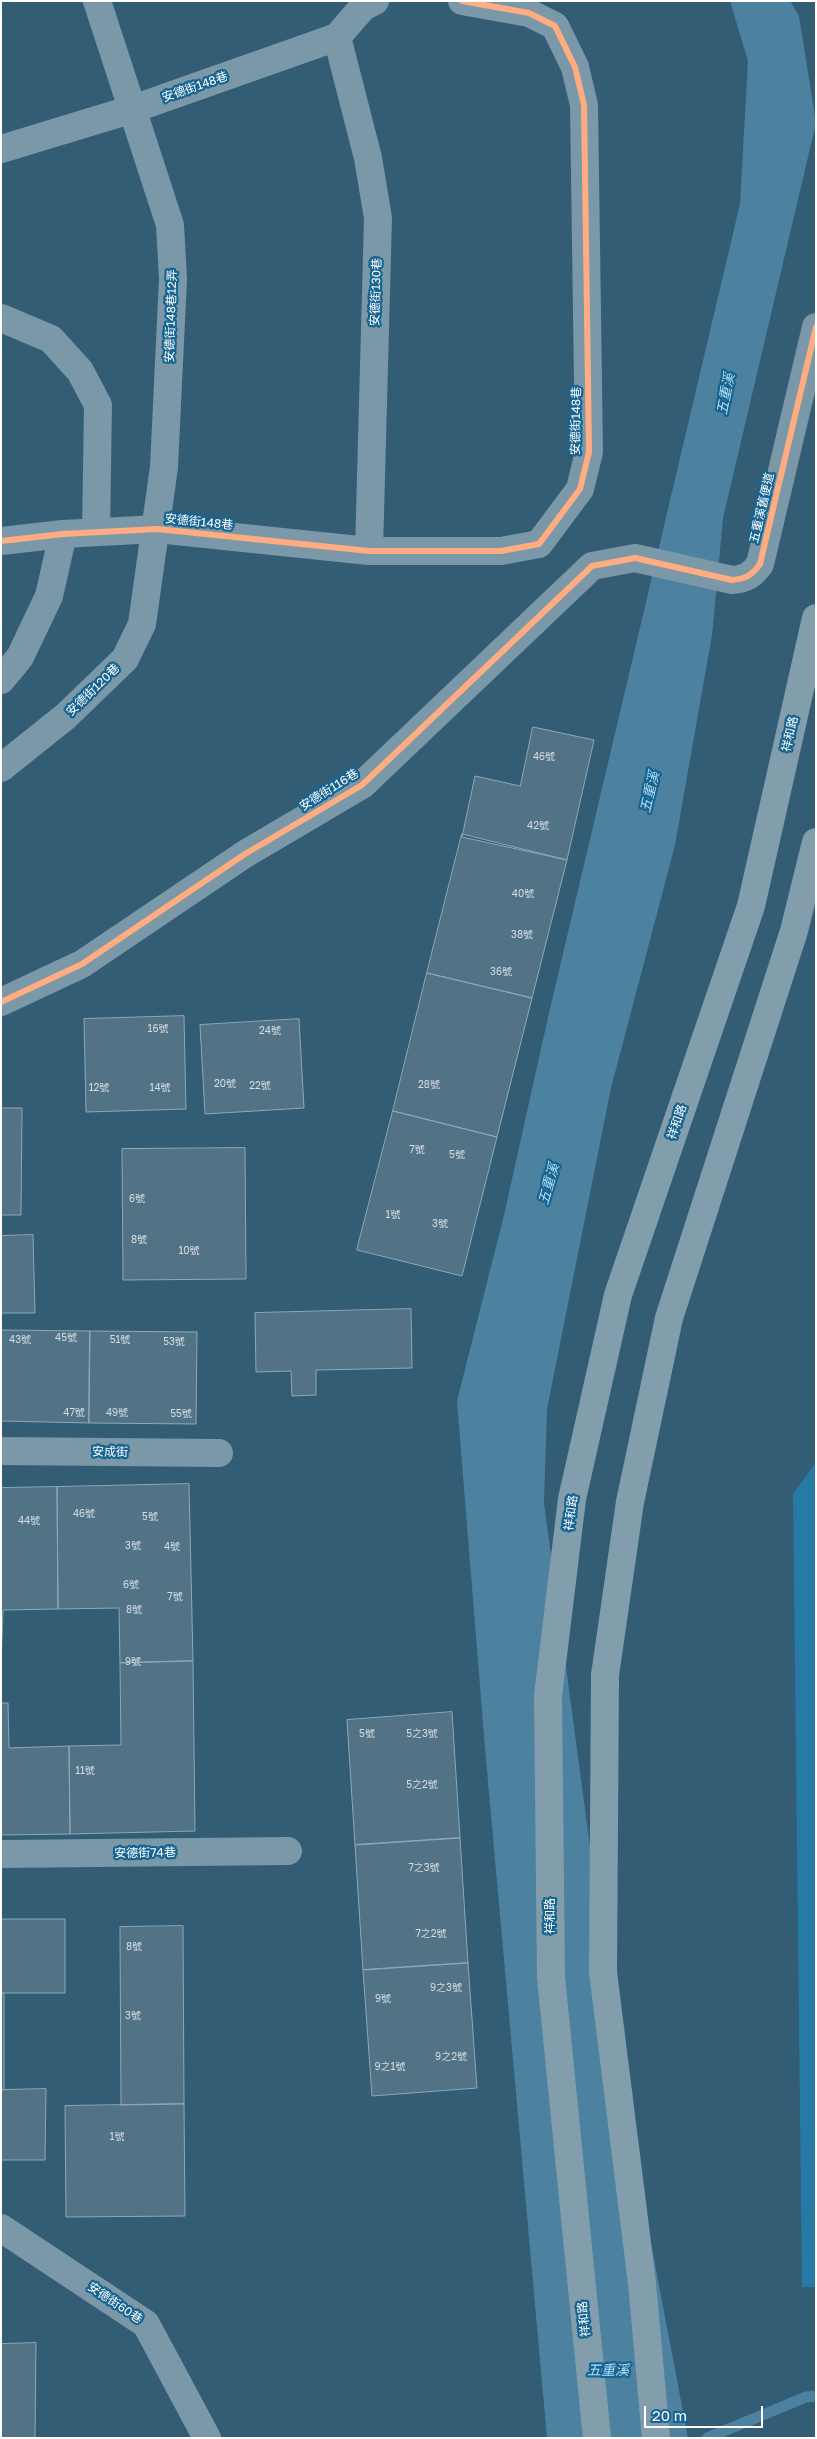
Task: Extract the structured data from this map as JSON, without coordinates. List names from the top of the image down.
{
  "streets": {
    "main road": ["祥和路"],
    "street": [
      "安德街148巷",
      "安德街130巷",
      "安德街148巷12弄",
      "五重溪舊便道",
      "安德街120巷",
      "安德街116巷",
      "安成街",
      "安德街74巷",
      "安德街60巷"
    ]
  },
  "crossings": [
    ["安德街148巷", "安德街130巷"],
    ["安德街148巷", "安德街148巷12弄"],
    ["安德街148巷", "安德街120巷"],
    ["安德街148巷12弄", "安德街120巷"],
    ["五重溪舊便道", "安德街116巷"]
  ],
  "water": ["五重溪"],
  "house_numbers": [
    "46號",
    "42號",
    "40號",
    "38號",
    "36號",
    "16號",
    "24號",
    "20號",
    "28號",
    "22號",
    "12號",
    "14號",
    "7號",
    "5號",
    "6號",
    "1號",
    "3號",
    "8號",
    "10號",
    "45號",
    "43號",
    "51號",
    "53號",
    "47號",
    "49號",
    "55號",
    "46號",
    "5號",
    "44號",
    "3號",
    "4號",
    "6號",
    "7號",
    "8號",
    "9號",
    "5號",
    "5之3號",
    "11號",
    "5之2號",
    "7之3號",
    "7之2號",
    "8號",
    "9之3號",
    "9號",
    "3號",
    "9之2號",
    "9之1號",
    "1號"
  ],
  "scale_bar": "20 m"
}
